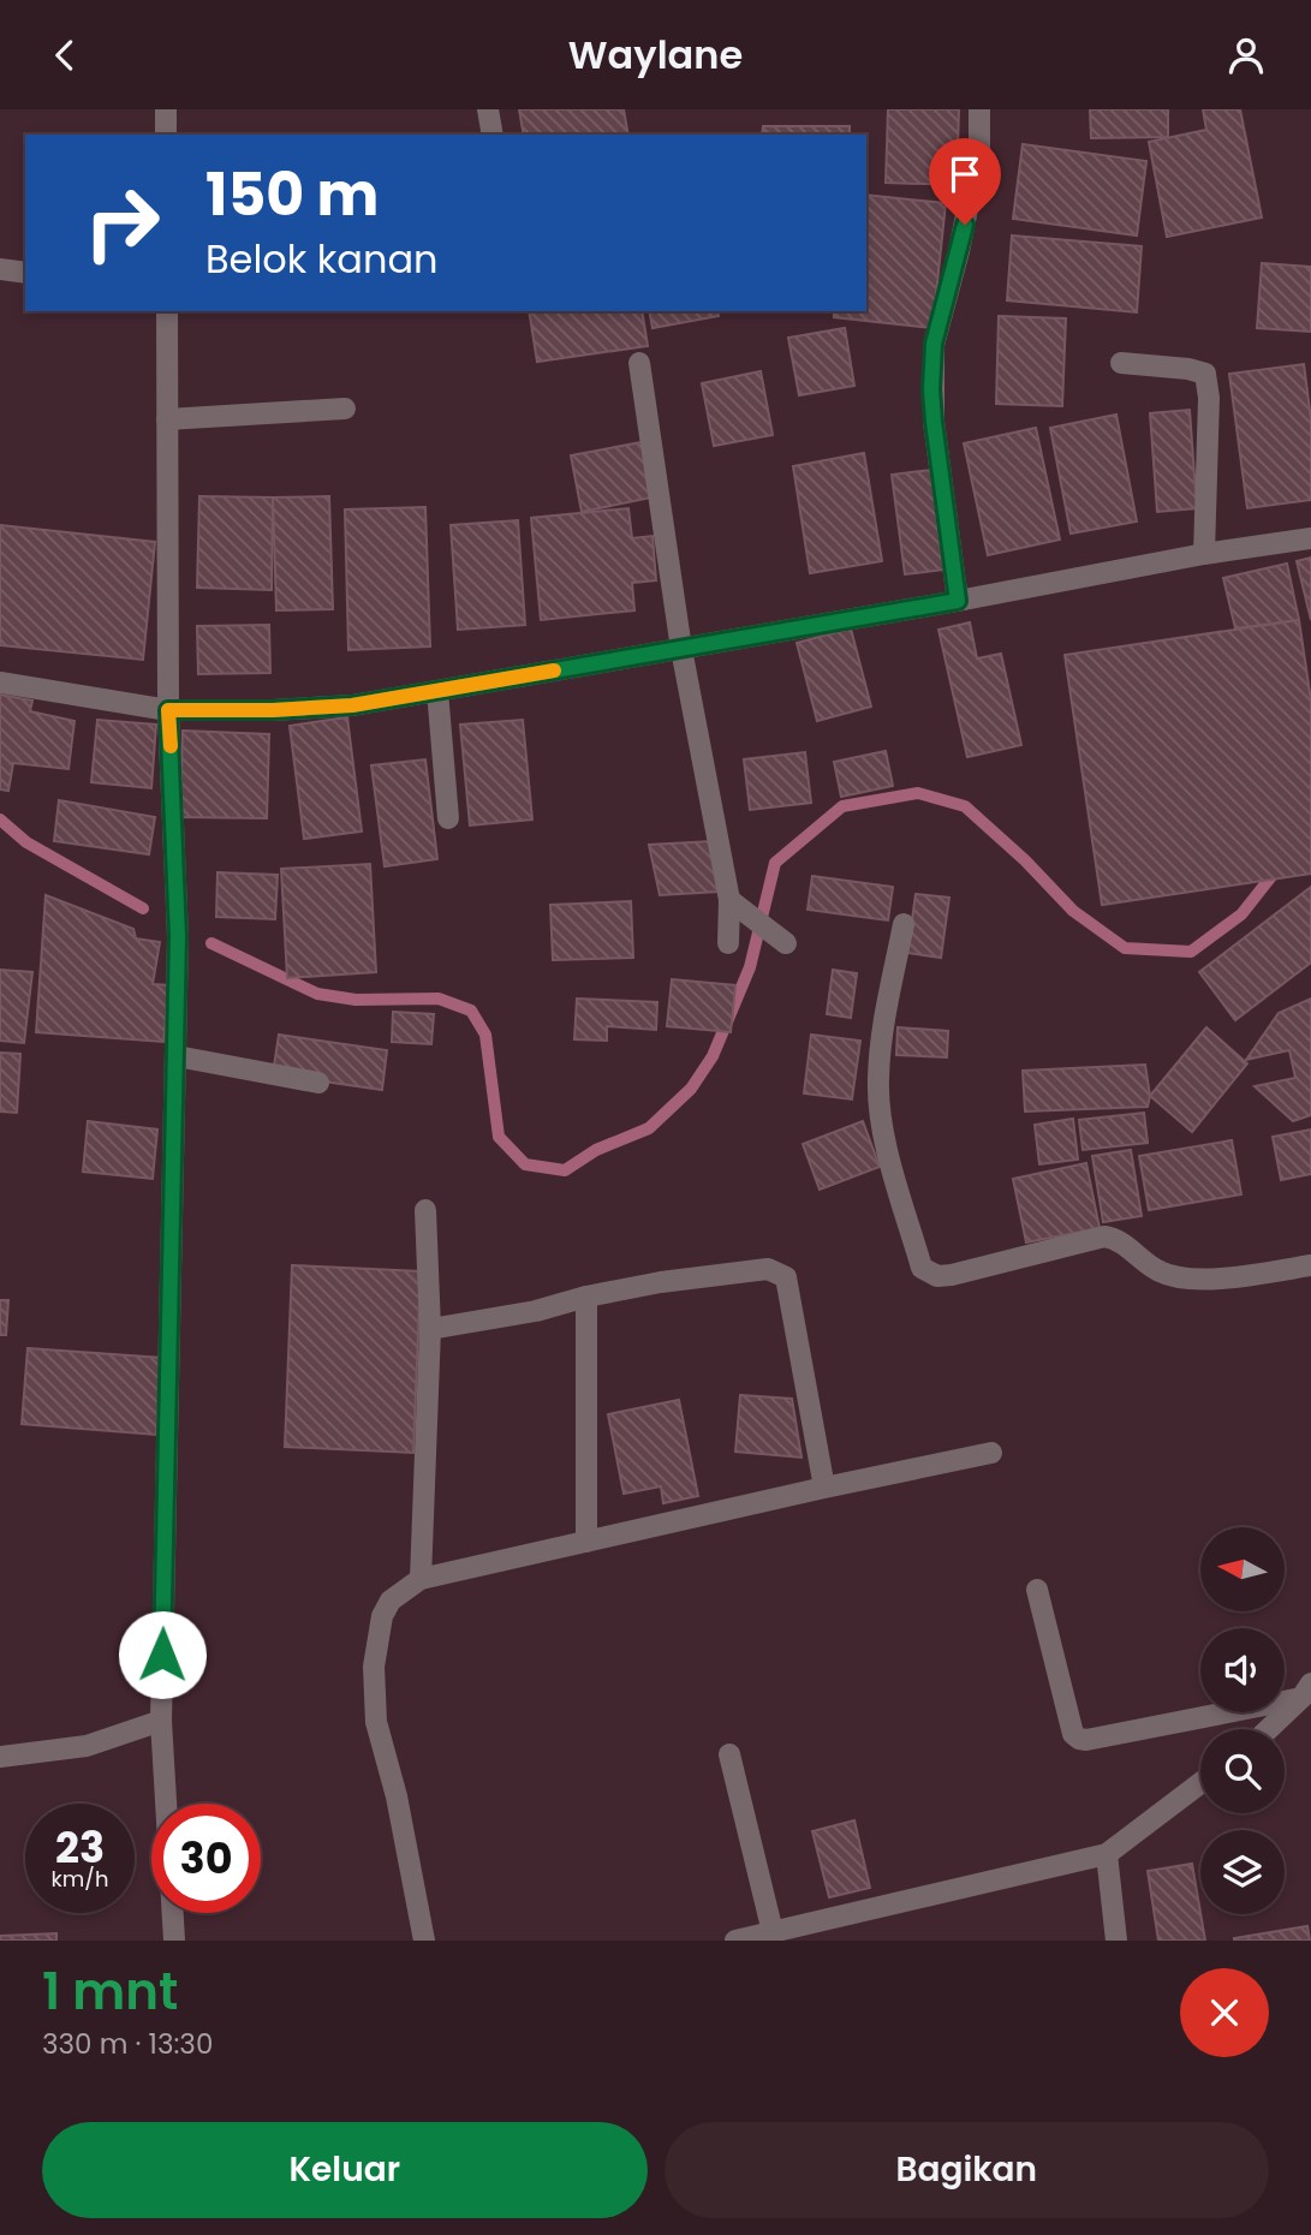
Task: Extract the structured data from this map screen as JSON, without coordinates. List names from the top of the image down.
{
  "north": "left",
  "page": {
    "header": "Waylane",
    "turn": ["150 m", "Belok kanan"],
    "speed": "23 km/h",
    "limit": "30",
    "heading": ["1 mnt", "330 m · 13:30"],
    "buttons": ["Keluar", "Bagikan"]
  }
}
